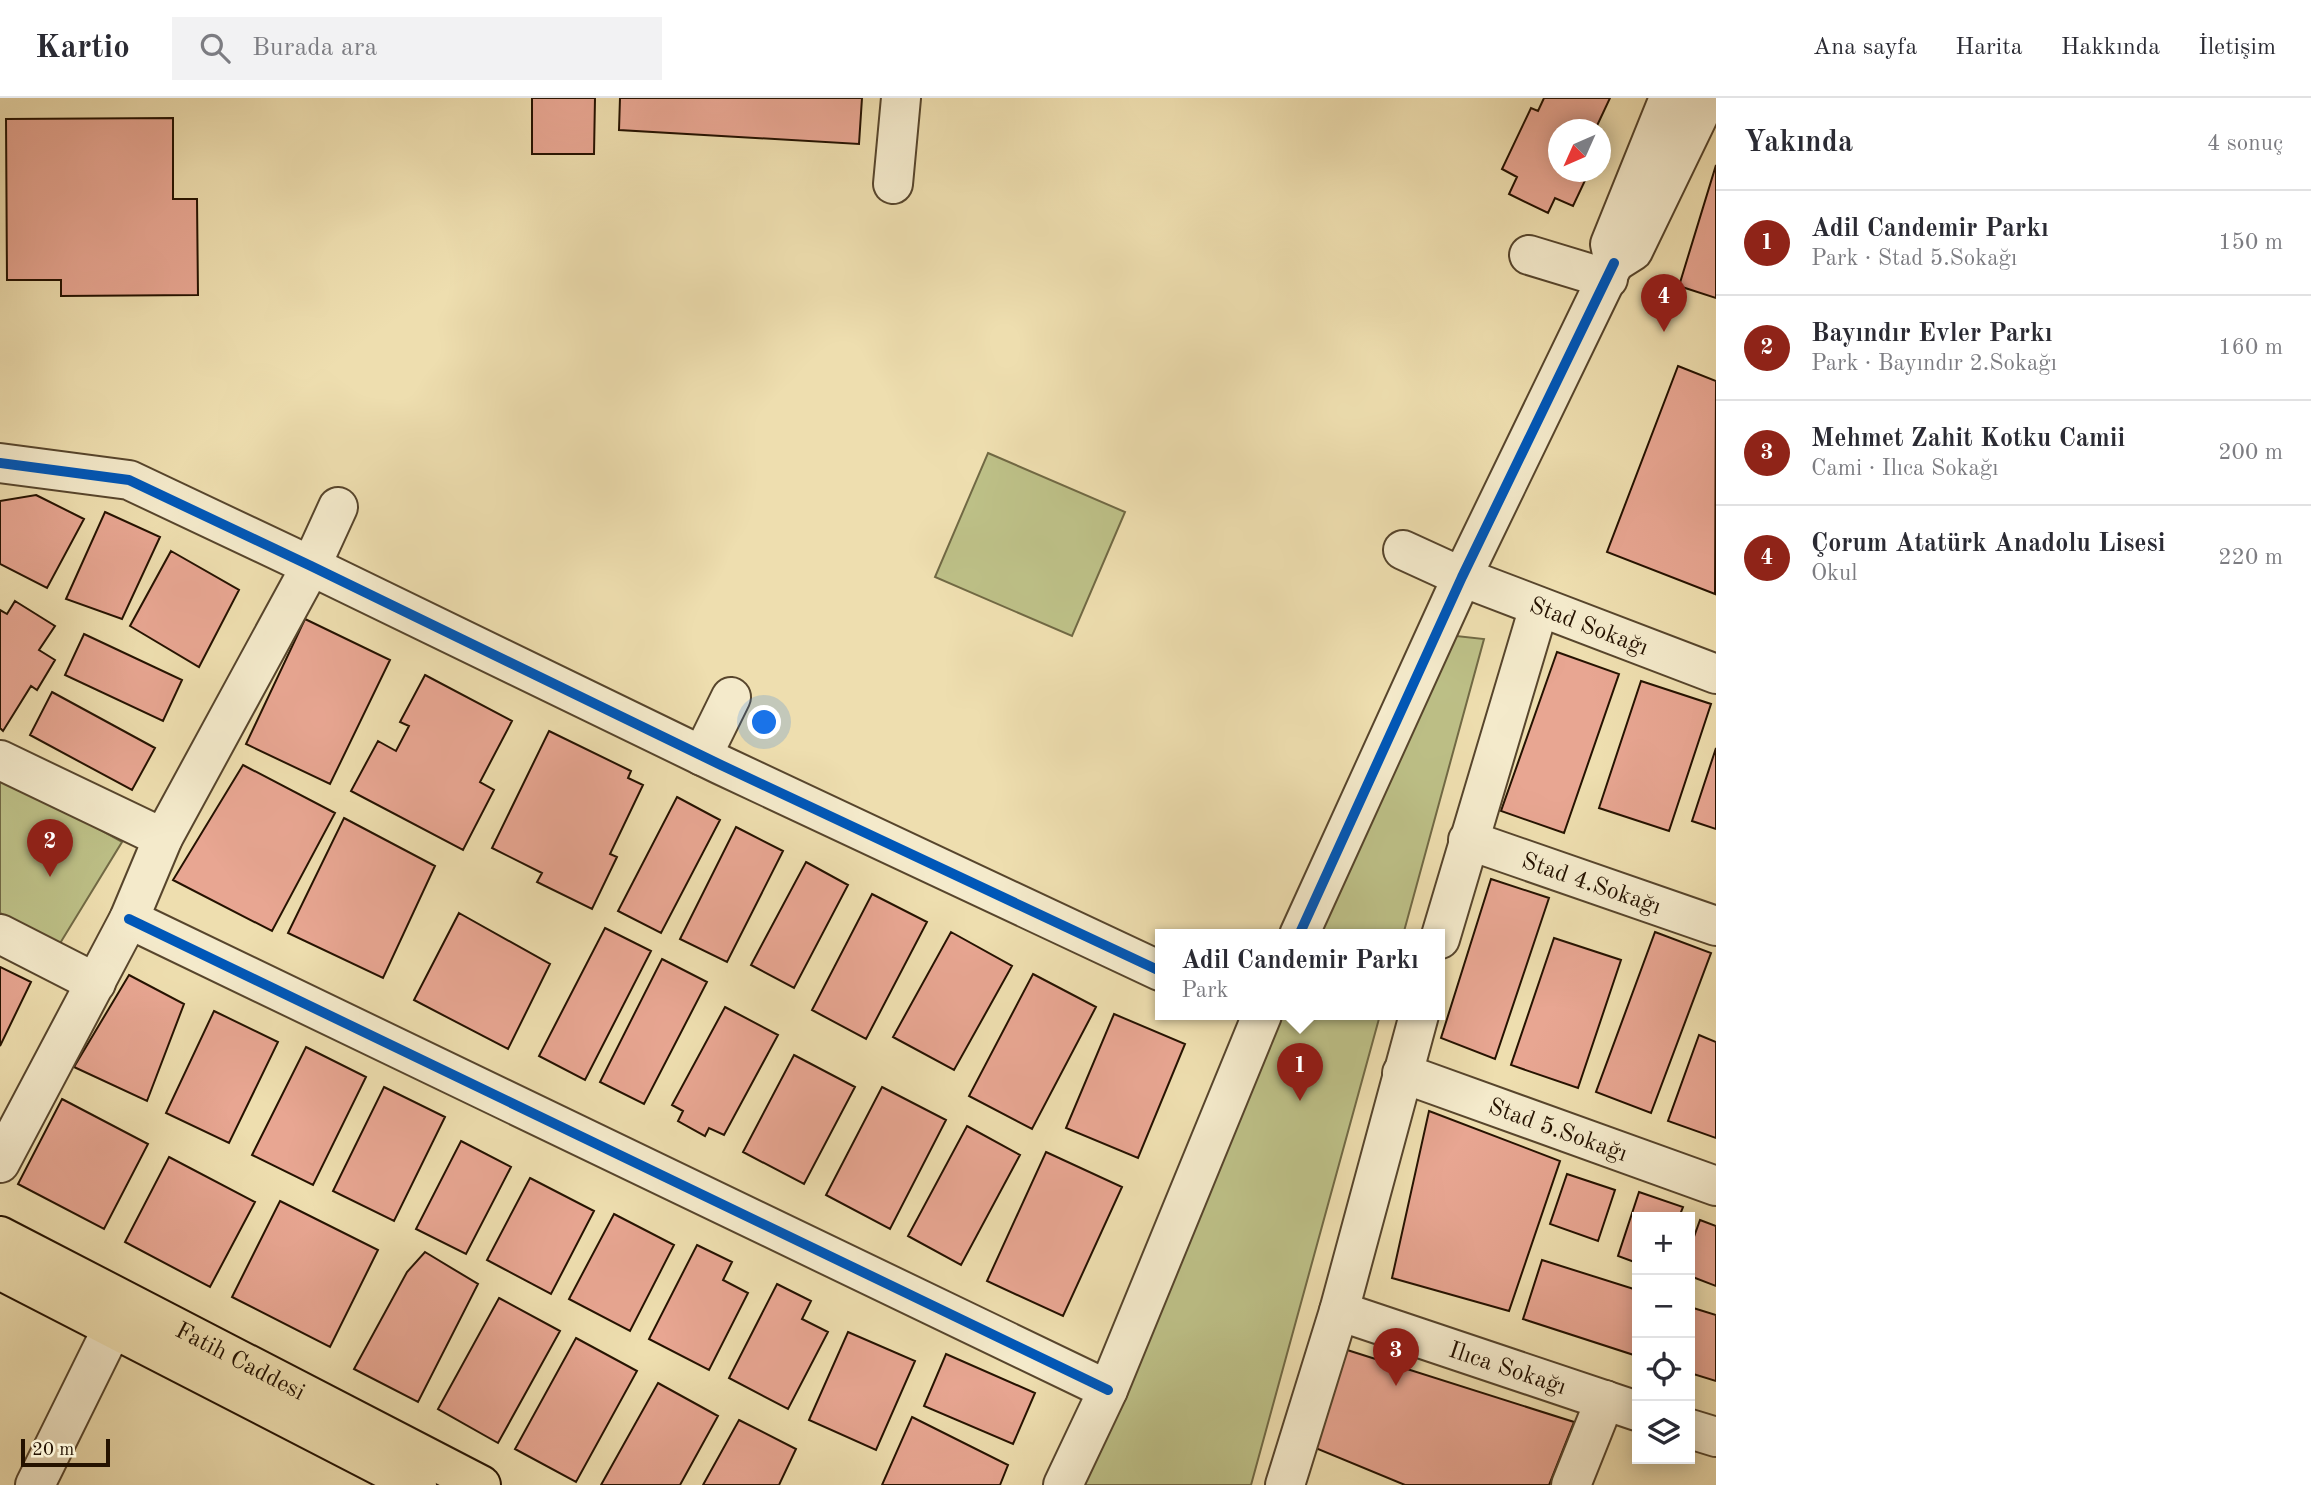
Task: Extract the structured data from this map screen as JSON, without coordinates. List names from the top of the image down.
{
  "streets": {
    "main road": ["Fatih Caddesi"],
    "street": [
      "Stad Sokağı",
      "Stad 4.Sokağı",
      "Stad 5.Sokağı",
      "Ilıca Sokağı"
    ]
  },
  "scale_bar": "20 m",
  "north": "bottom left",
  "page": {
    "header": "Kartio",
    "search": "Burada ara",
    "nav": [
      "Ana sayfa",
      "Harita",
      "Hakkında",
      "İletişim"
    ],
    "heading": ["Yakında", "4 sonuç"],
    "list": [
      {
        "mark": "1",
        "name": "Adil Candemir Parkı",
        "note": "Park · Stad 5.Sokağı",
        "value": "150 m"
      },
      {
        "mark": "2",
        "name": "Bayındır Evler Parkı",
        "note": "Park · Bayındır 2.Sokağı",
        "value": "160 m"
      },
      {
        "mark": "3",
        "name": "Mehmet Zahit Kotku Camii",
        "note": "Cami · Ilıca Sokağı",
        "value": "200 m"
      },
      {
        "mark": "4",
        "name": "Çorum Atatürk Anadolu Lisesi",
        "note": "Okul",
        "value": "220 m"
      }
    ],
    "pins": [
      "4",
      "2",
      "1",
      "3"
    ],
    "popup": ["Adil Candemir Parkı", "Park"],
    "map_buttons": ["+", "−"],
    "scale": "20 m"
  }
}
